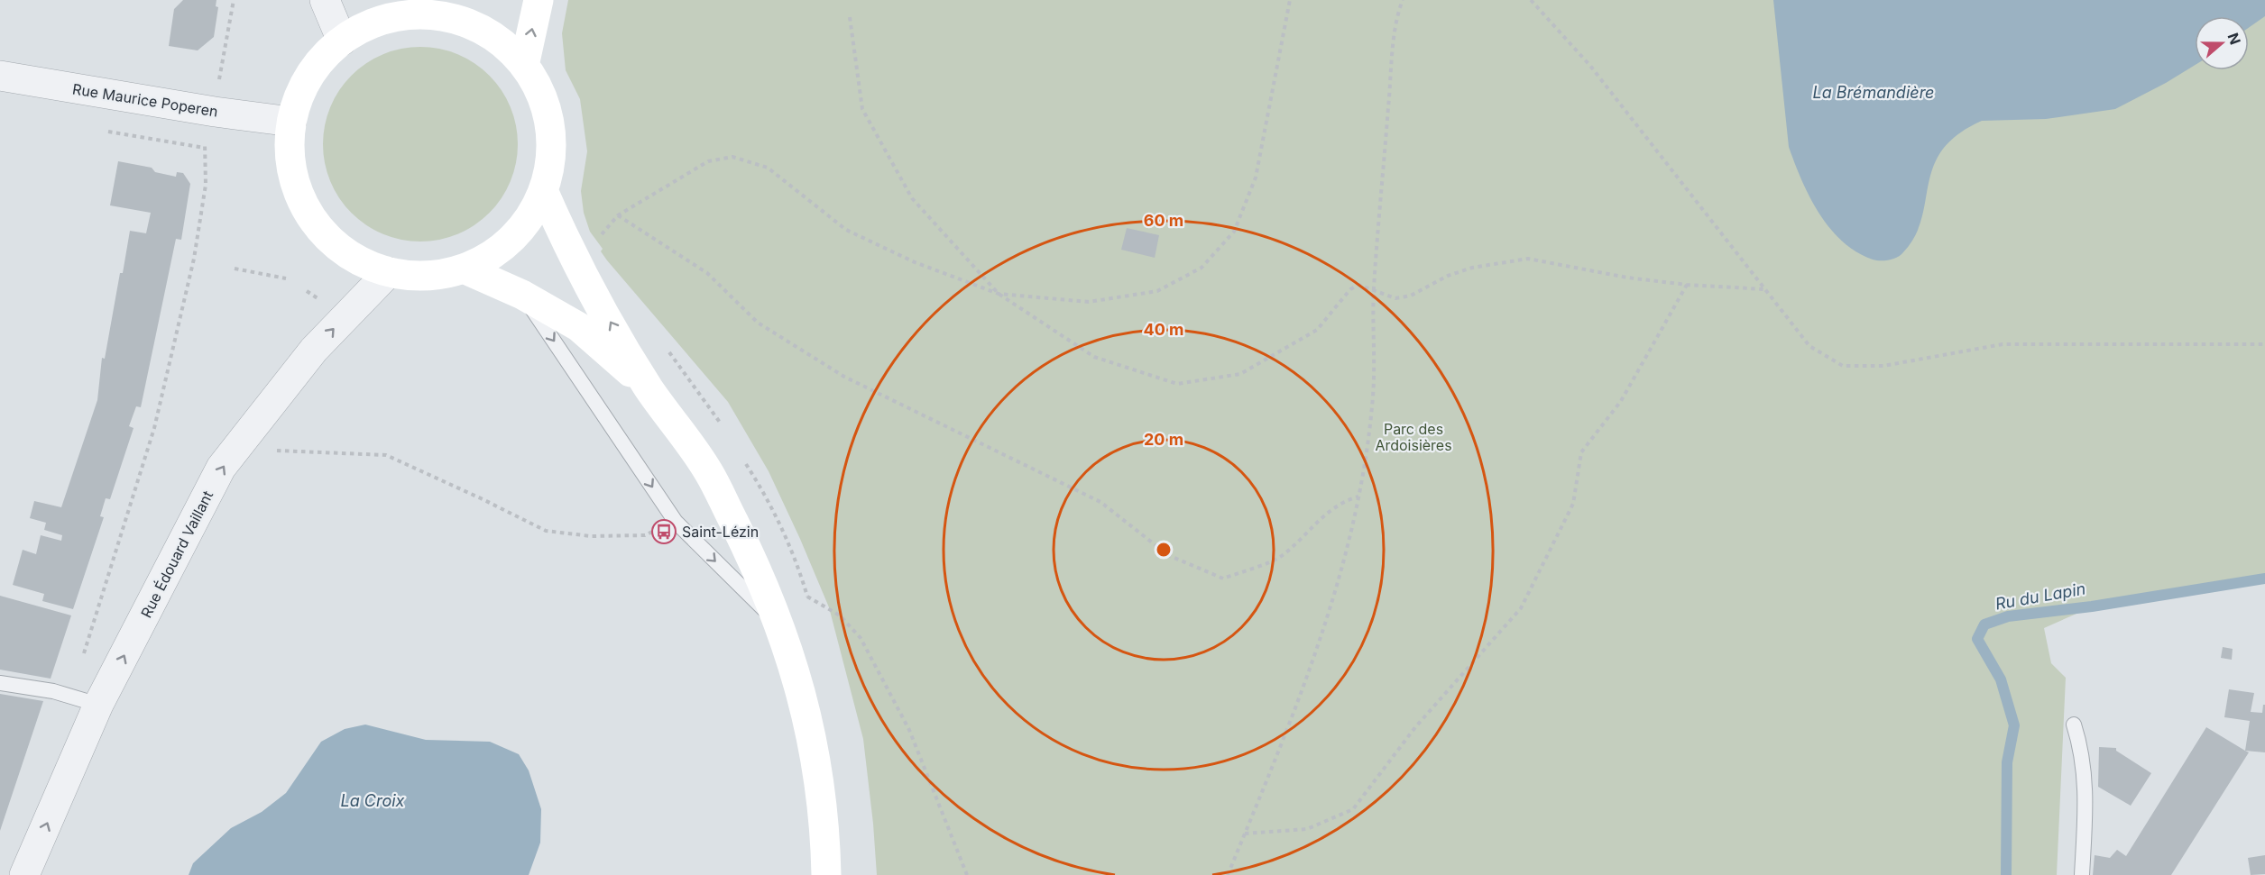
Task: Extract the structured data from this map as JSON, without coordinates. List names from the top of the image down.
{
  "streets": {
    "street": ["Rue Maurice Poperen", "Rue Édouard Vaillant"]
  },
  "one_way": ["Rue Édouard Vaillant"],
  "water": ["La Brémandière", "Ru du Lapin", "La Croix"],
  "parks": ["Parc des Ardoisières"],
  "places": {
    "bus stop": ["Saint-Lézin"]
  },
  "north": "right",
  "rings": ["60 m", "40 m", "20 m"]
}
